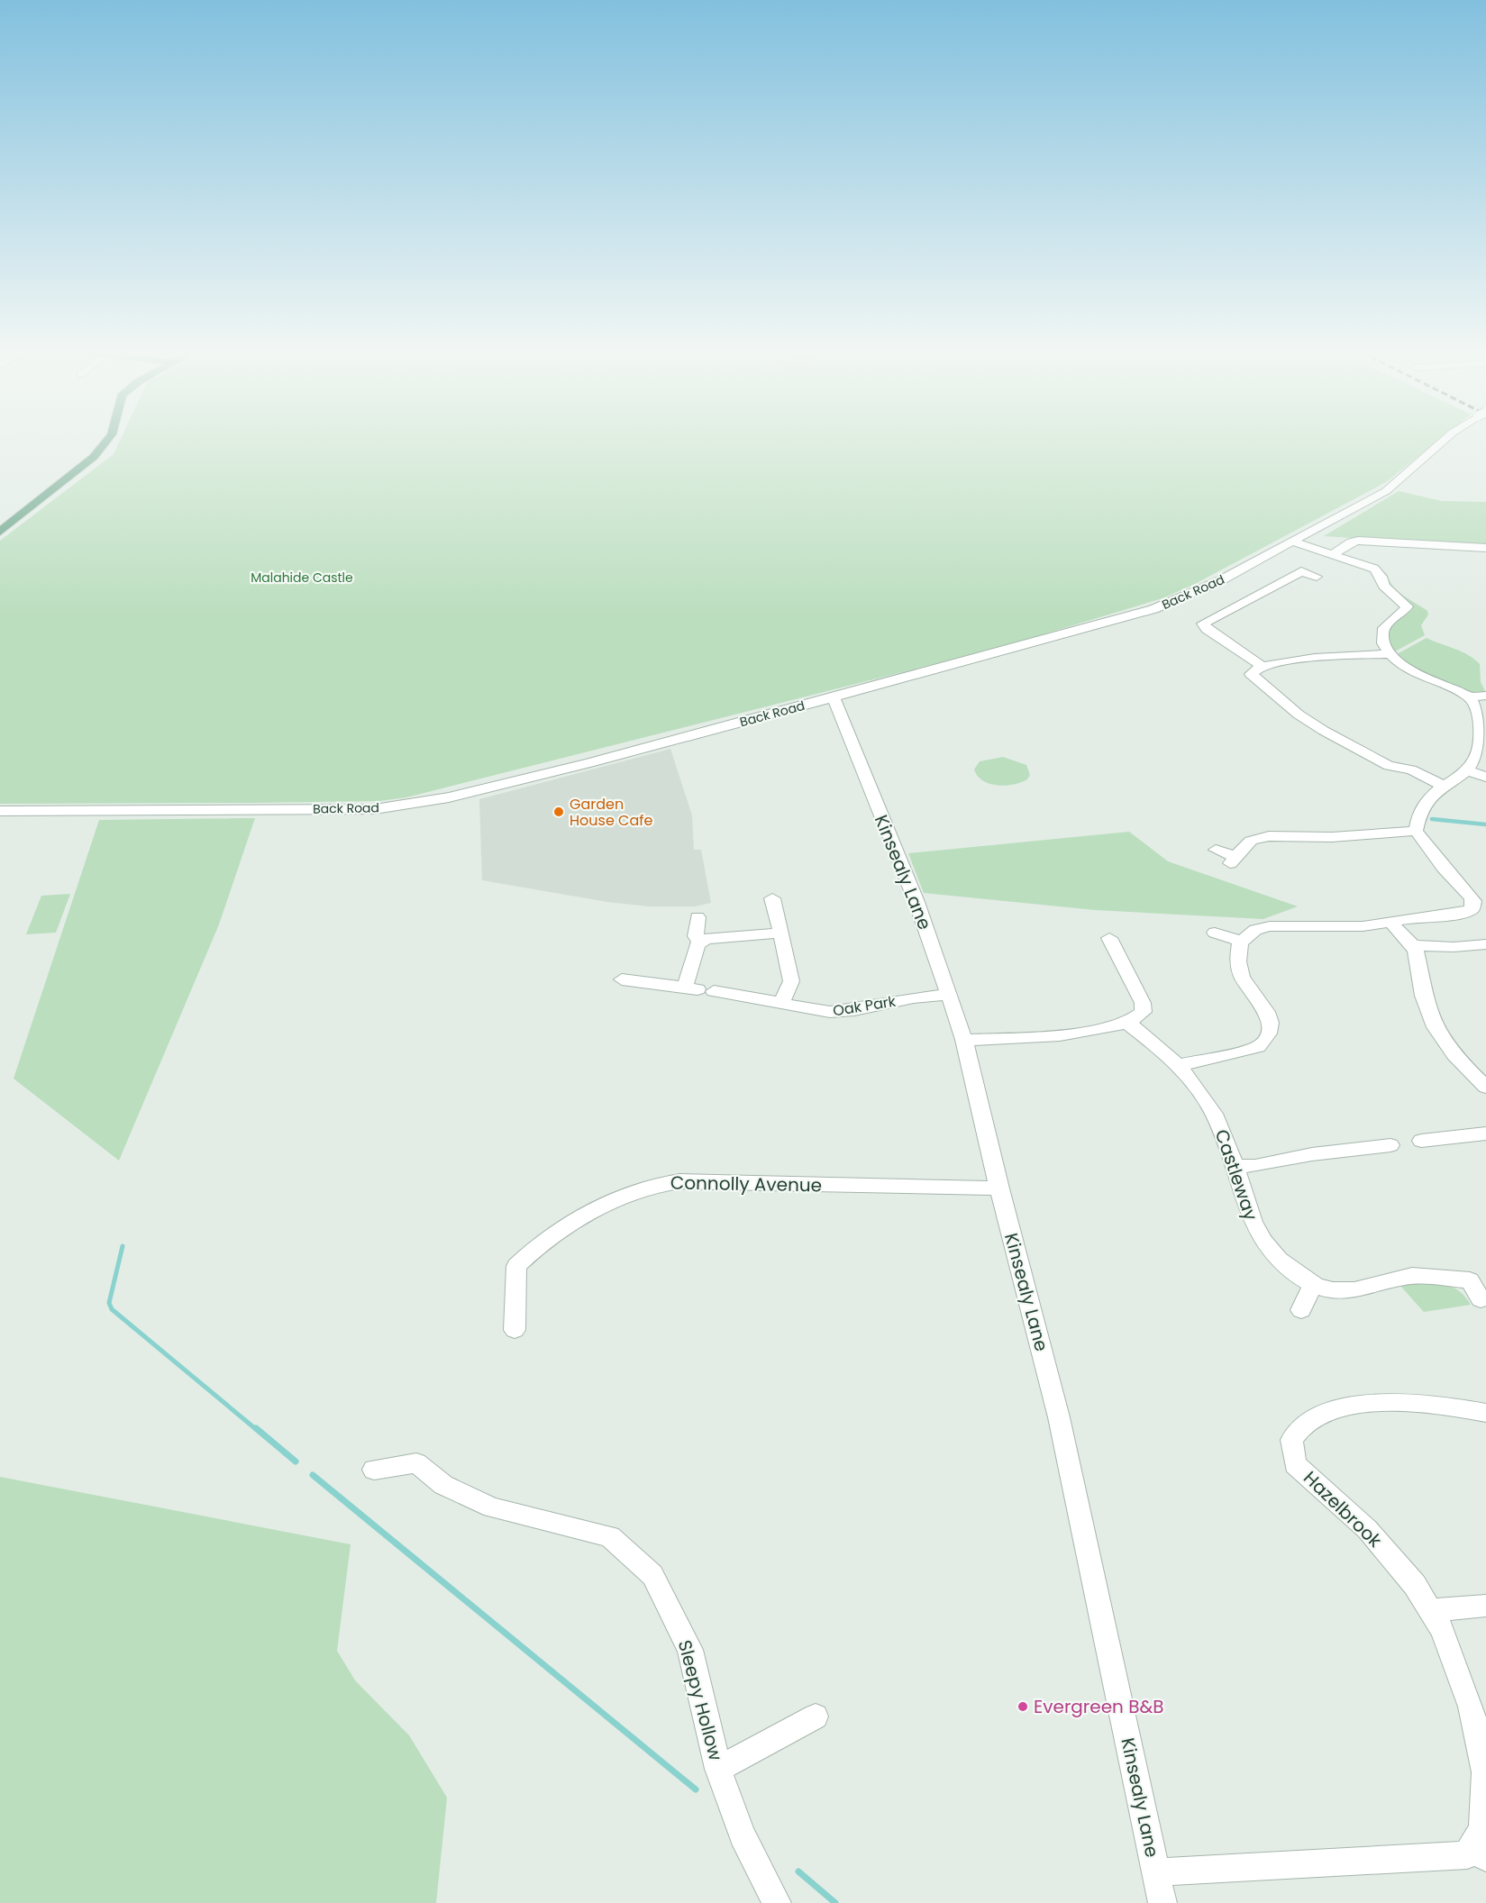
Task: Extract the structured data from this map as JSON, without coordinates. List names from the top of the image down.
{
  "streets": {
    "street": [
      "Back Road",
      "Kinsealy Lane",
      "Oak Park",
      "Castleway",
      "Connolly Avenue",
      "Hazelbrook",
      "Sleepy Hollow"
    ]
  },
  "crossings": [
    ["Back Road", "Kinsealy Lane"],
    ["Kinsealy Lane", "Oak Park"],
    ["Kinsealy Lane", "Connolly Avenue"],
    ["Kinsealy Lane", "Hazelbrook"]
  ],
  "parks": ["Malahide Castle"],
  "places": ["Garden House Cafe", "Evergreen B&B"]
}
